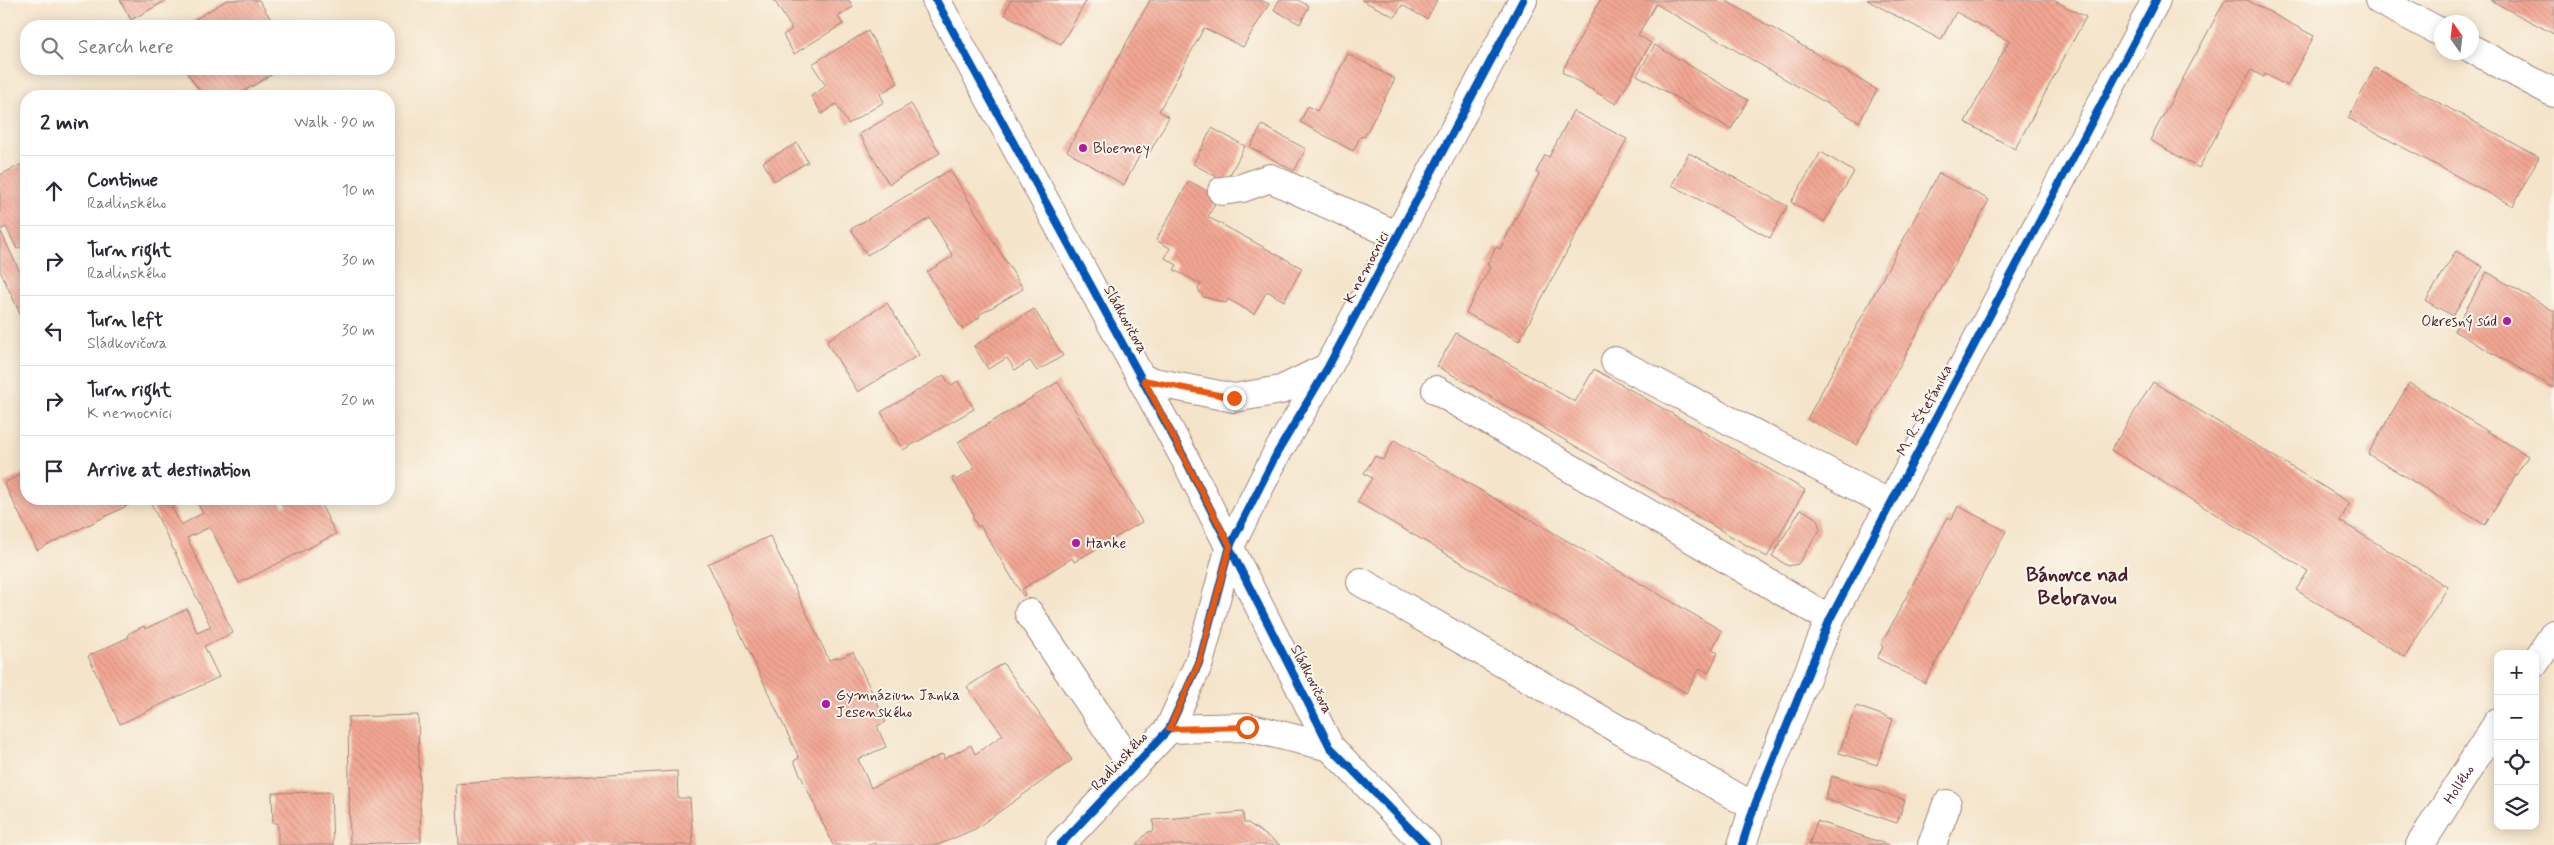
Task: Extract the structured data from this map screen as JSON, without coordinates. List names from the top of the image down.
{
  "streets": {
    "street": [
      "K nemocnici",
      "Sládkovičova",
      "M. R. Štefánika",
      "Radlinského",
      "Hollého"
    ]
  },
  "crossings": [
    ["K nemocnici", "Sládkovičova"],
    ["K nemocnici", "Radlinského"],
    ["Sládkovičova", "Radlinského"]
  ],
  "districts": ["Bánovce nad Bebravou"],
  "places": [
    "Bloemey",
    "Okresný súd",
    "Hanke",
    "Gymnázium Janka Jesenského"
  ],
  "north": "top",
  "page": {
    "search": "Search here",
    "heading": ["2 min", "Walk · 90 m"],
    "list": [
      ["Continue", "Radlinského", "10 m"],
      ["Turn right", "Radlinského", "30 m"],
      ["Turn left", "Sládkovičova", "30 m"],
      ["Turn right", "K nemocnici", "20 m"],
      "Arrive at destination"
    ],
    "map_buttons": ["+", "−"]
  }
}
